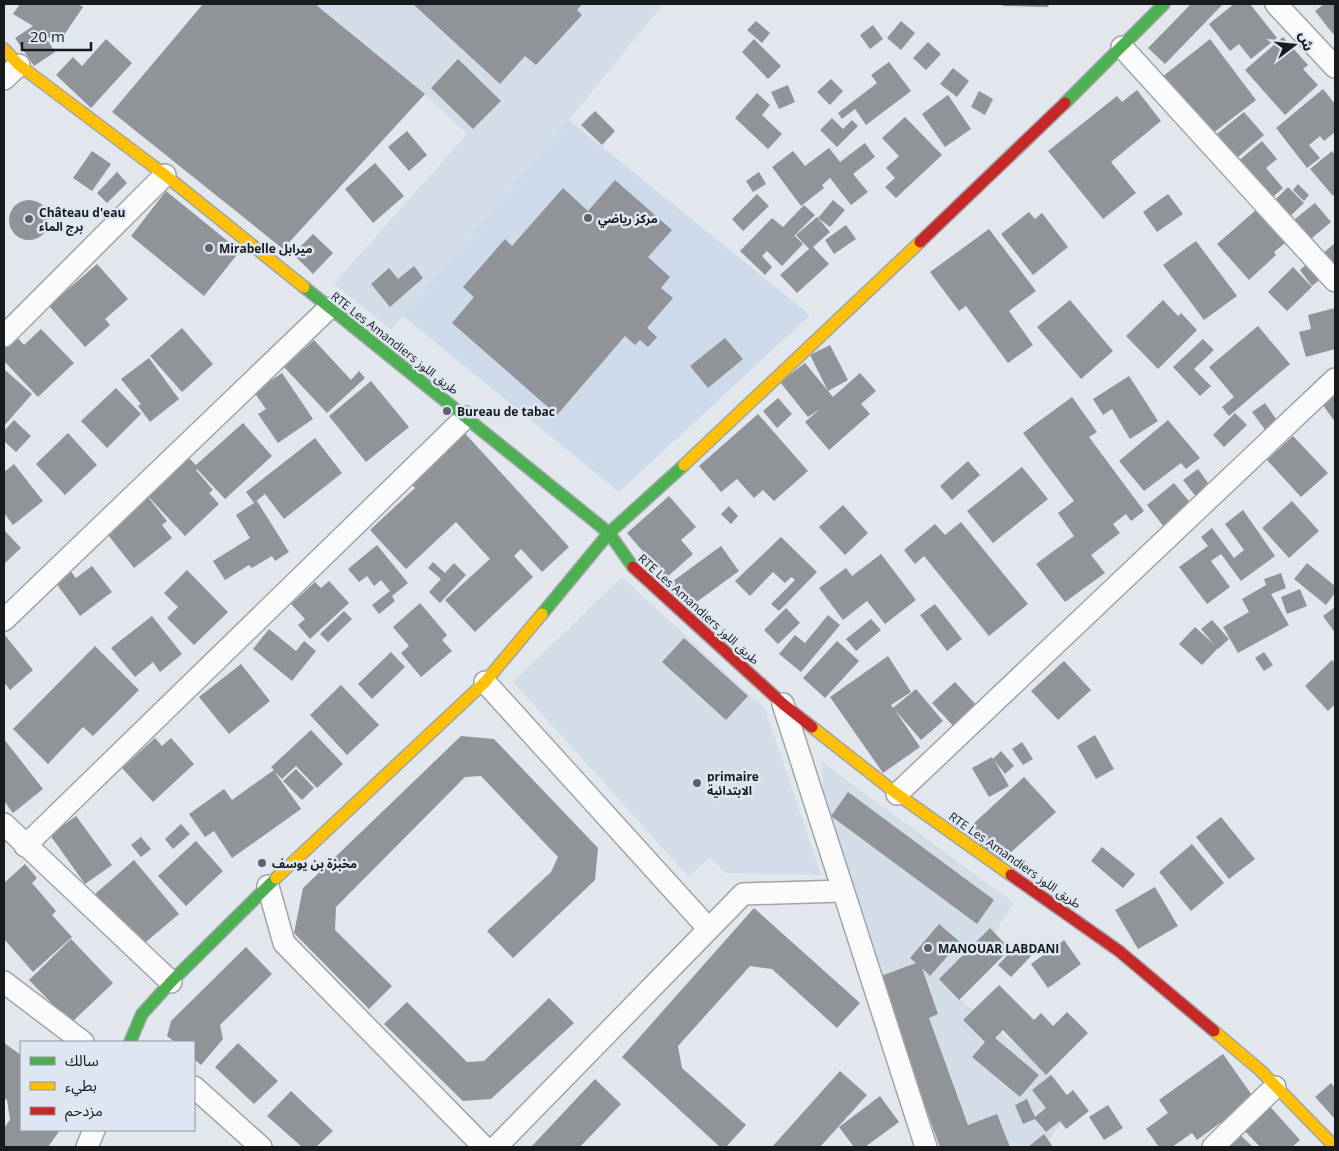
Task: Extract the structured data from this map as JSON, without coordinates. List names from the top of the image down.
{
  "streets": {
    "street": ["RTE Les Amandiers طريق اللوز"]
  },
  "places": [
    "مركز رياضي",
    "Château d'eau برج الماء",
    "Mirabelle ميرابل",
    "Bureau de tabac",
    "primaire الابتدائية",
    "مخبزة بن یوسف",
    "MANOUAR LABDANI"
  ],
  "legend": ["سالك", "بطيء", "مزدحم"],
  "scale_bar": "20 m",
  "north": "right"
}
